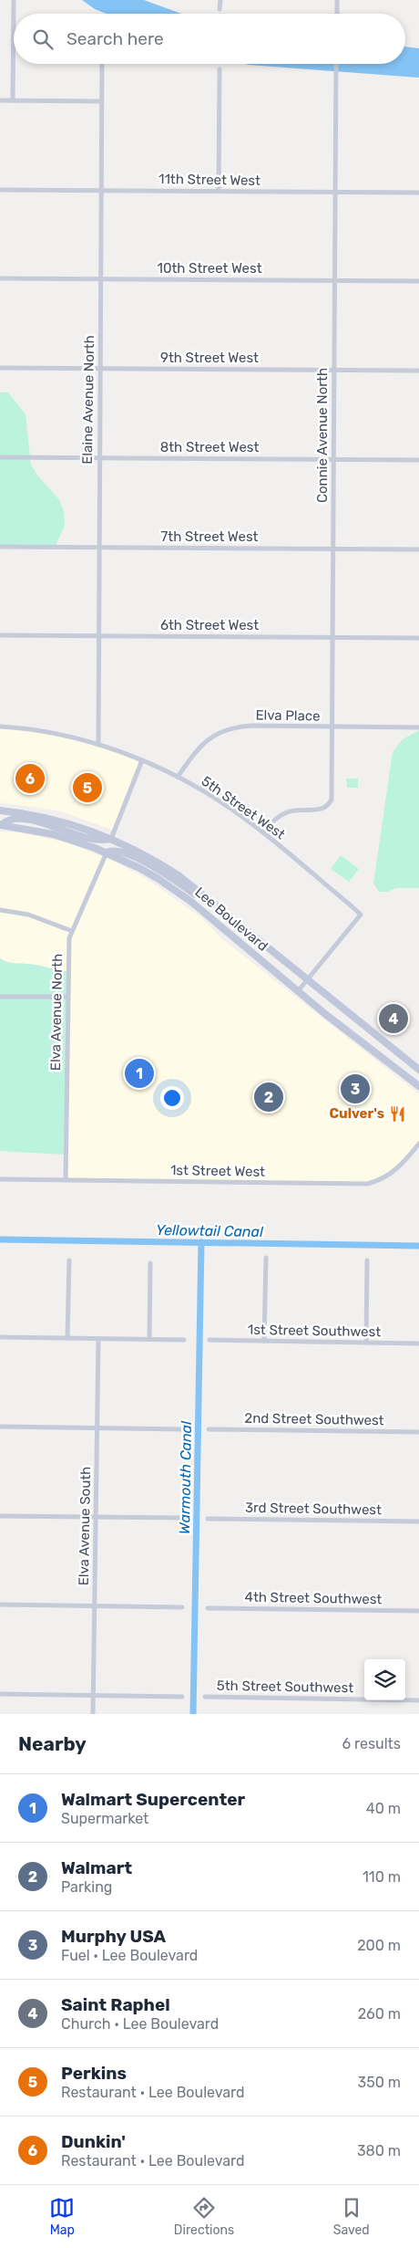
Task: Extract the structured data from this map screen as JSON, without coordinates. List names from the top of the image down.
{
  "streets": {
    "main road": ["Lee Boulevard"],
    "street": [
      "11th Street West",
      "10th Street West",
      "9th Street West",
      "Elaine Avenue North",
      "Connie Avenue North",
      "8th Street West",
      "7th Street West",
      "6th Street West",
      "Elva Place",
      "5th Street West",
      "Elva Avenue North",
      "1st Street West",
      "1st Street Southwest",
      "2nd Street Southwest",
      "3rd Street Southwest",
      "Elva Avenue South",
      "4th Street Southwest",
      "5th Street Southwest"
    ]
  },
  "crossings": [
    ["11th Street West", "Elaine Avenue North"],
    ["11th Street West", "Connie Avenue North"],
    ["10th Street West", "Elaine Avenue North"],
    ["10th Street West", "Connie Avenue North"],
    ["9th Street West", "Elaine Avenue North"],
    ["9th Street West", "Connie Avenue North"],
    ["Elaine Avenue North", "8th Street West"],
    ["Elaine Avenue North", "7th Street West"],
    ["Elaine Avenue North", "6th Street West"],
    ["Elaine Avenue North", "5th Street West"],
    ["Connie Avenue North", "8th Street West"],
    ["Connie Avenue North", "7th Street West"],
    ["Connie Avenue North", "6th Street West"],
    ["Connie Avenue North", "Elva Place"],
    ["Connie Avenue North", "5th Street West"],
    ["Elva Place", "5th Street West"],
    ["5th Street West", "Lee Boulevard"],
    ["Lee Boulevard", "Elva Avenue North"],
    ["Elva Avenue North", "1st Street West"]
  ],
  "water": ["Yellowtail Canal", "Warmouth Canal"],
  "places": {
    "restaurant": ["Culver's"]
  },
  "page": {
    "search": "Search here",
    "pins": [
      "6",
      "5",
      "4",
      "1",
      "3",
      "2"
    ],
    "heading": ["Nearby", "6 results"],
    "list": [
      {
        "mark": "1",
        "name": "Walmart Supercenter",
        "note": "Supermarket",
        "value": "40 m"
      },
      {
        "mark": "2",
        "name": "Walmart",
        "note": "Parking",
        "value": "110 m"
      },
      {
        "mark": "3",
        "name": "Murphy USA",
        "note": "Fuel · Lee Boulevard",
        "value": "200 m"
      },
      {
        "mark": "4",
        "name": "Saint Raphel",
        "note": "Church · Lee Boulevard",
        "value": "260 m"
      },
      {
        "mark": "5",
        "name": "Perkins",
        "note": "Restaurant · Lee Boulevard",
        "value": "350 m"
      },
      {
        "mark": "6",
        "name": "Dunkin'",
        "note": "Restaurant · Lee Boulevard",
        "value": "380 m"
      }
    ],
    "nav": ["Map", "Directions", "Saved"]
  }
}
